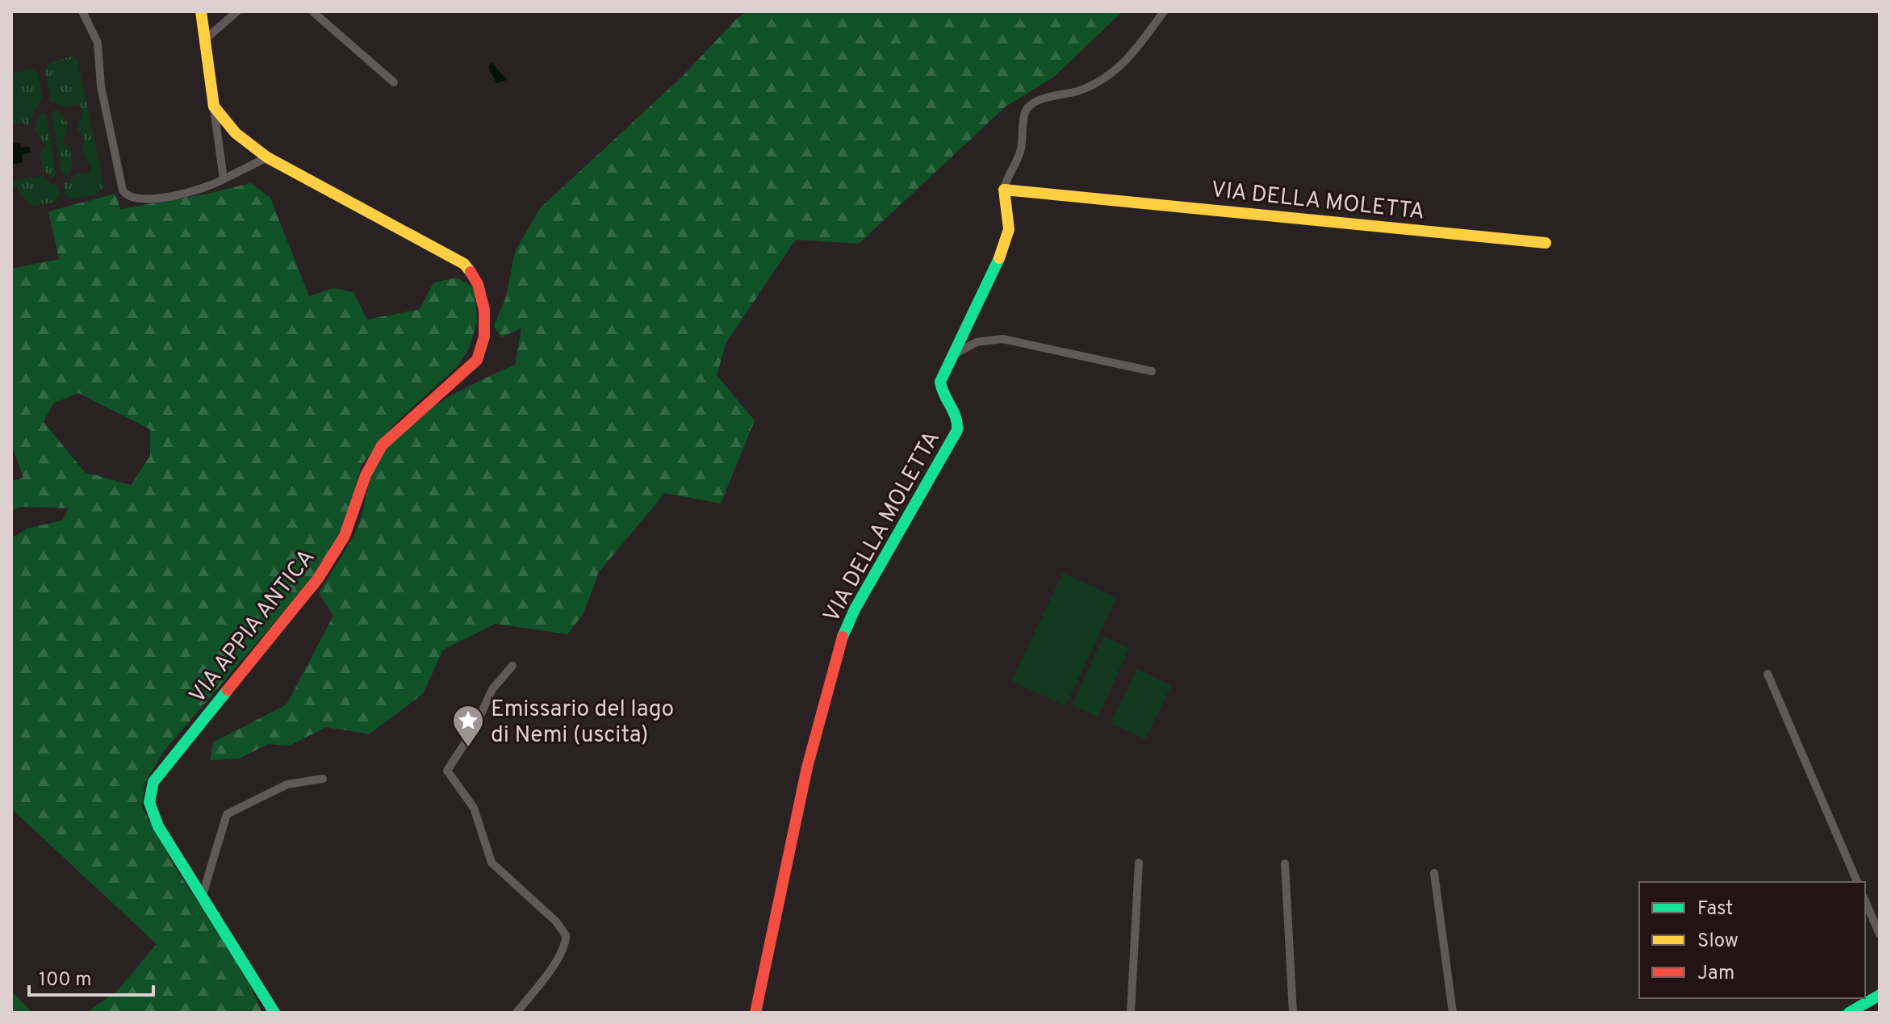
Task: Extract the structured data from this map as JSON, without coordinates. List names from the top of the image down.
{
  "streets": {
    "street": ["VIA DELLA MOLETTA", "VIA APPIA ANTICA"]
  },
  "places": {
    "place": ["Emissario del lago di Nemi (uscita)"]
  },
  "legend": ["Fast", "Slow", "Jam"],
  "scale_bar": "100 m"
}
